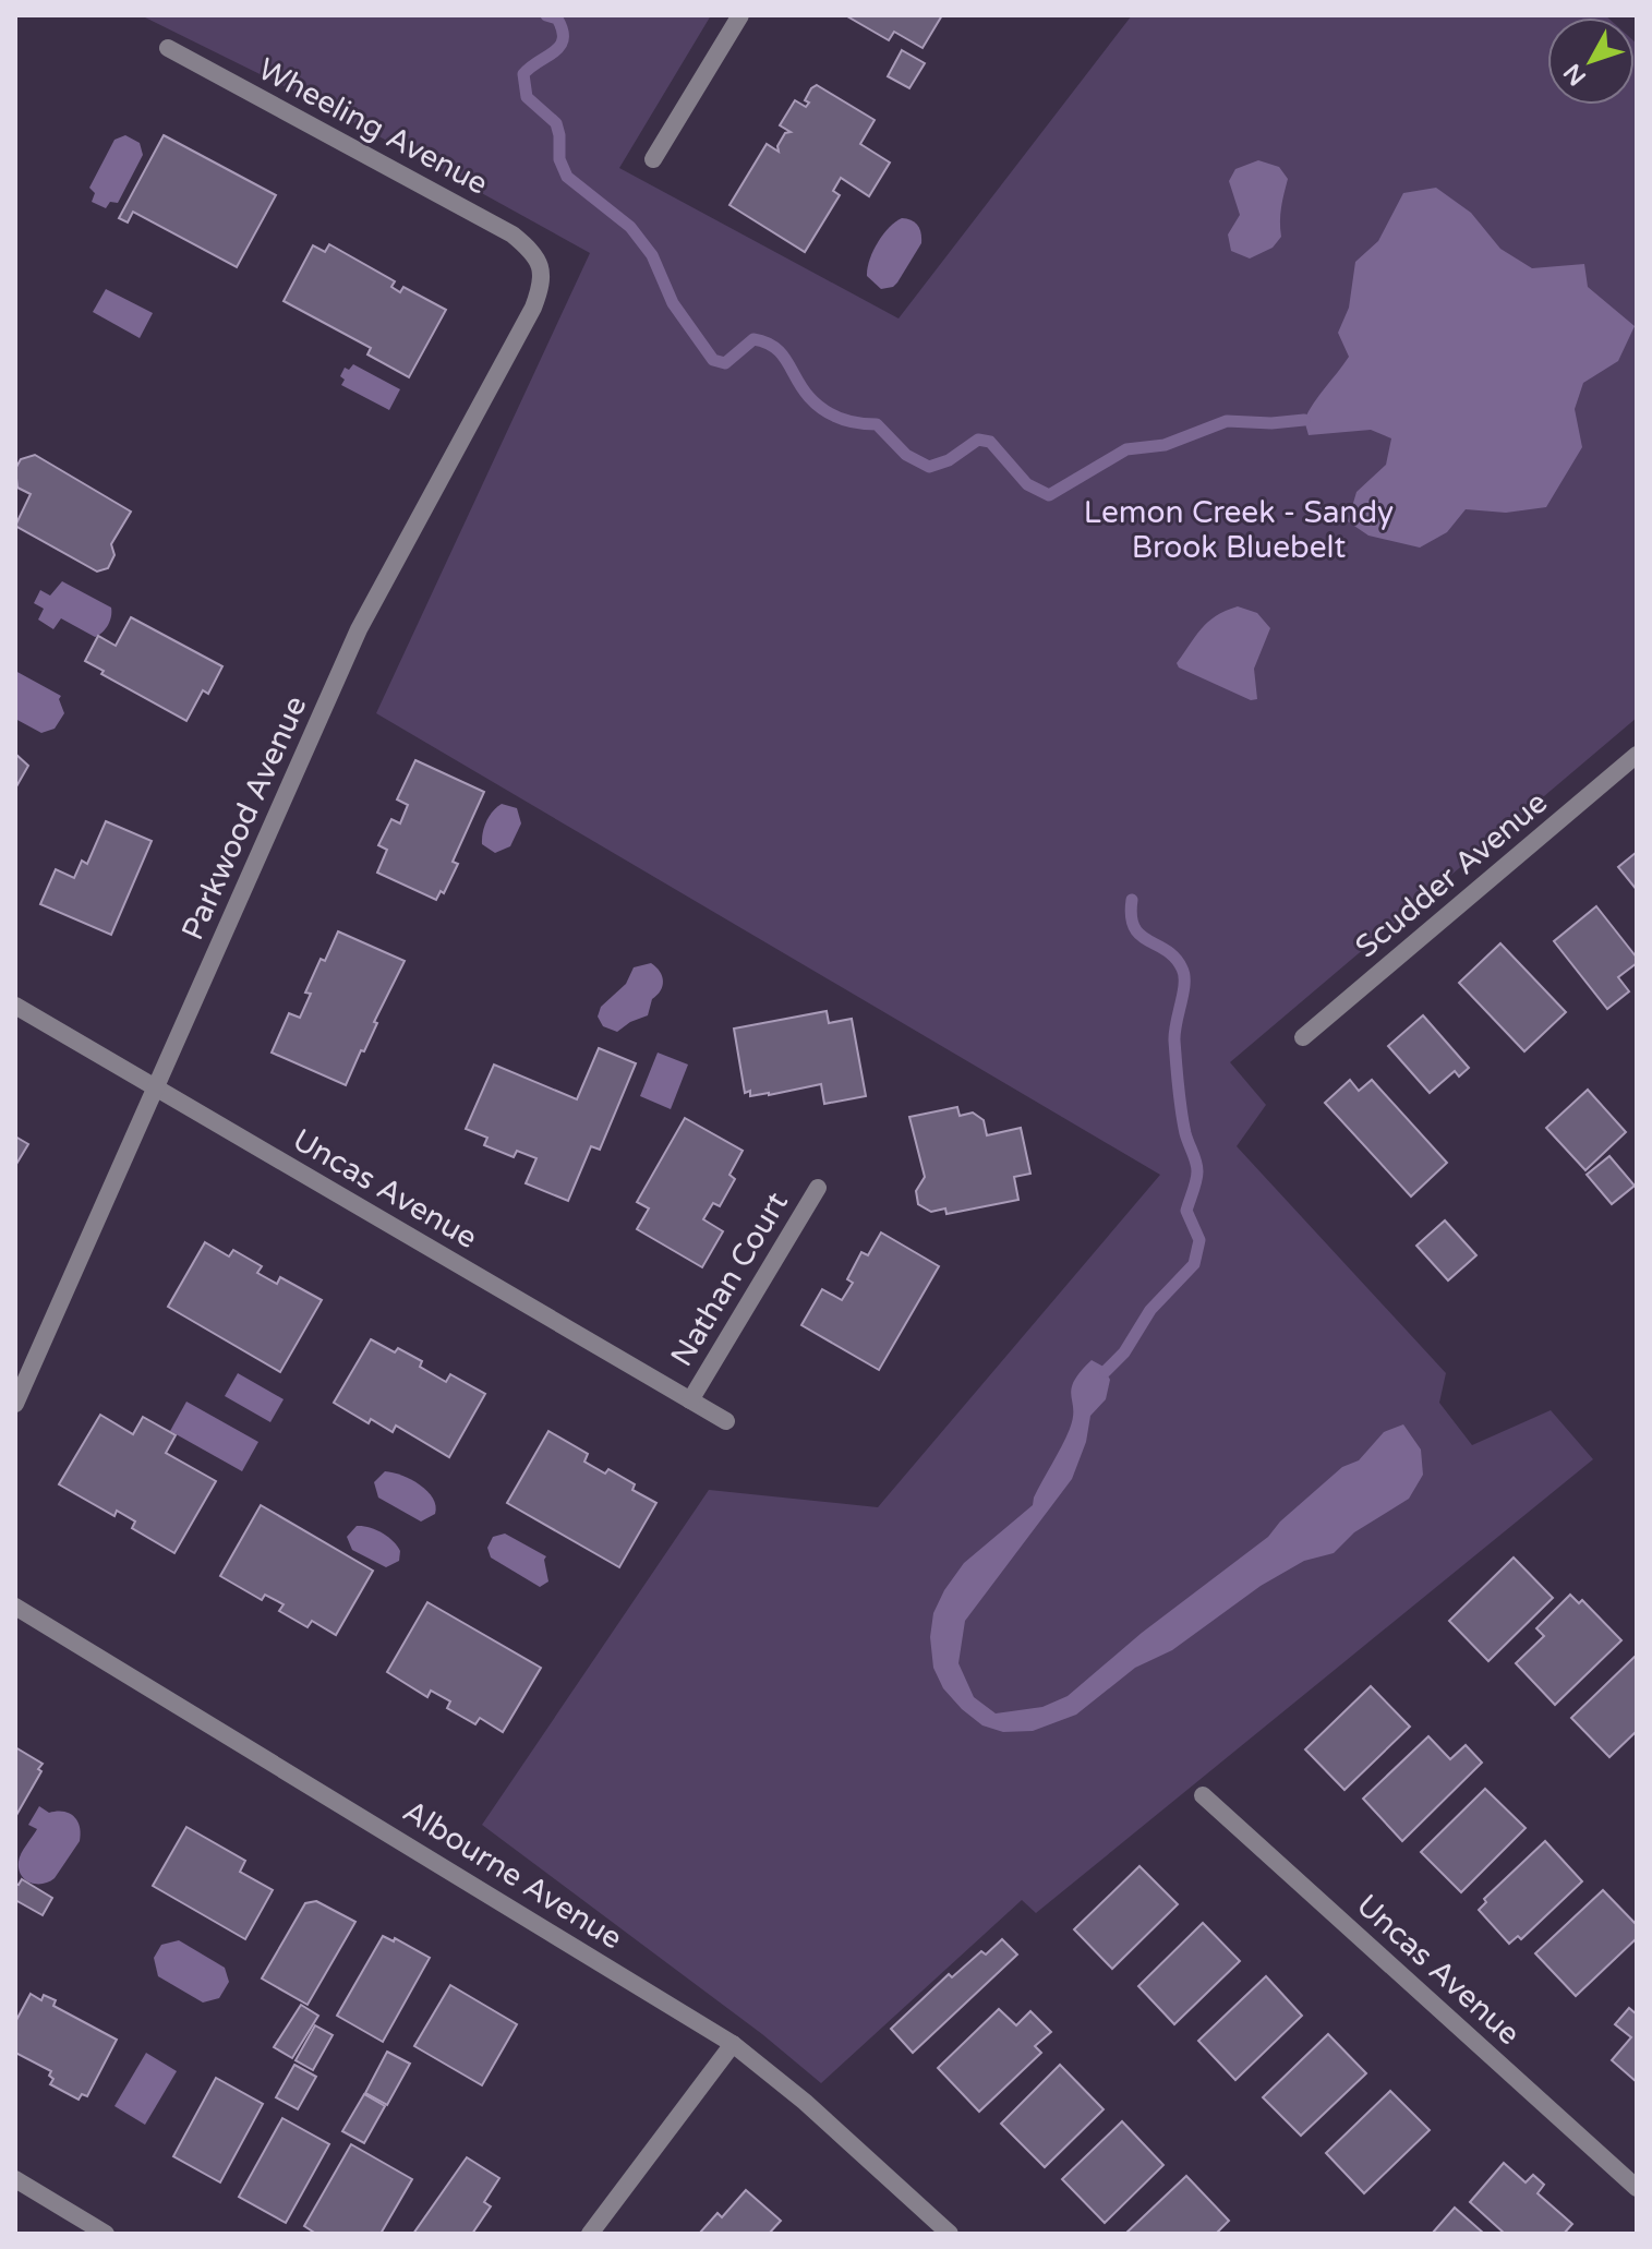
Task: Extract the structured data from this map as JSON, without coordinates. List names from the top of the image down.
{
  "streets": {
    "street": [
      "Wheeling Avenue",
      "Parkwood Avenue",
      "Scudder Avenue",
      "Uncas Avenue",
      "Nathan Court",
      "Albourne Avenue"
    ]
  },
  "crossings": [
    ["Wheeling Avenue", "Parkwood Avenue"],
    ["Parkwood Avenue", "Uncas Avenue"],
    ["Uncas Avenue", "Nathan Court"]
  ],
  "parks": ["Lemon Creek - Sandy Brook Bluebelt"],
  "north": "bottom left"
}
